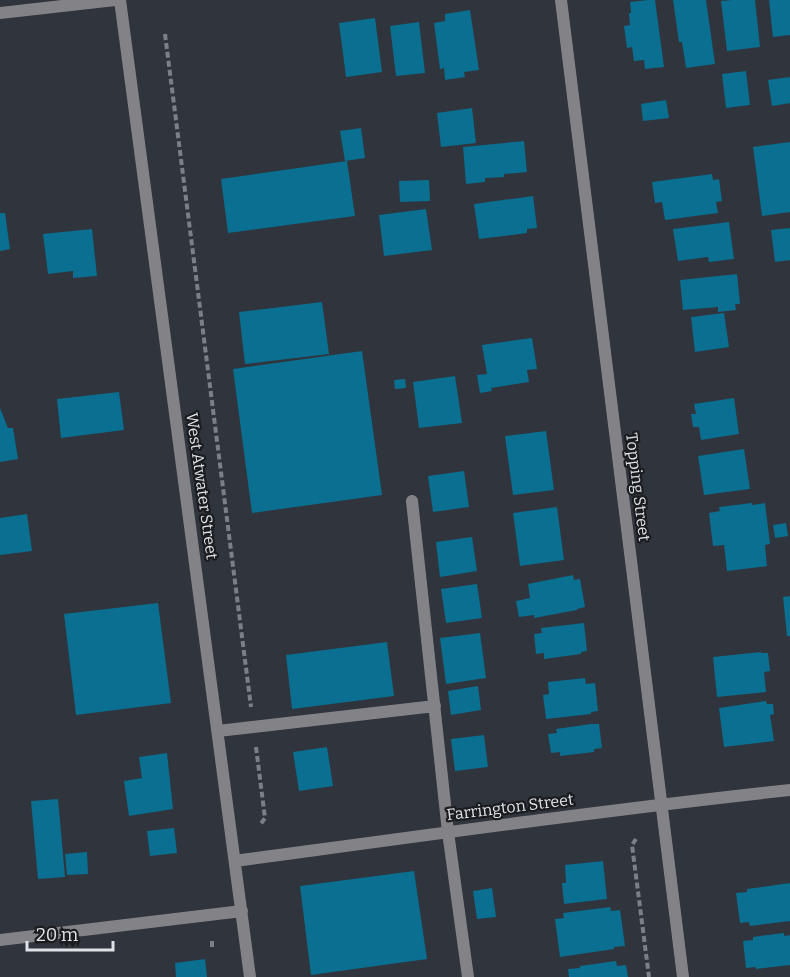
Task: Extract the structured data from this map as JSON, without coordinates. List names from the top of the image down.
{
  "streets": {
    "street": ["West Atwater Street", "Topping Street", "Farrington Street"]
  },
  "crossings": [
    ["West Atwater Street", "Farrington Street"],
    ["Topping Street", "Farrington Street"]
  ],
  "scale_bar": "20 m"
}
